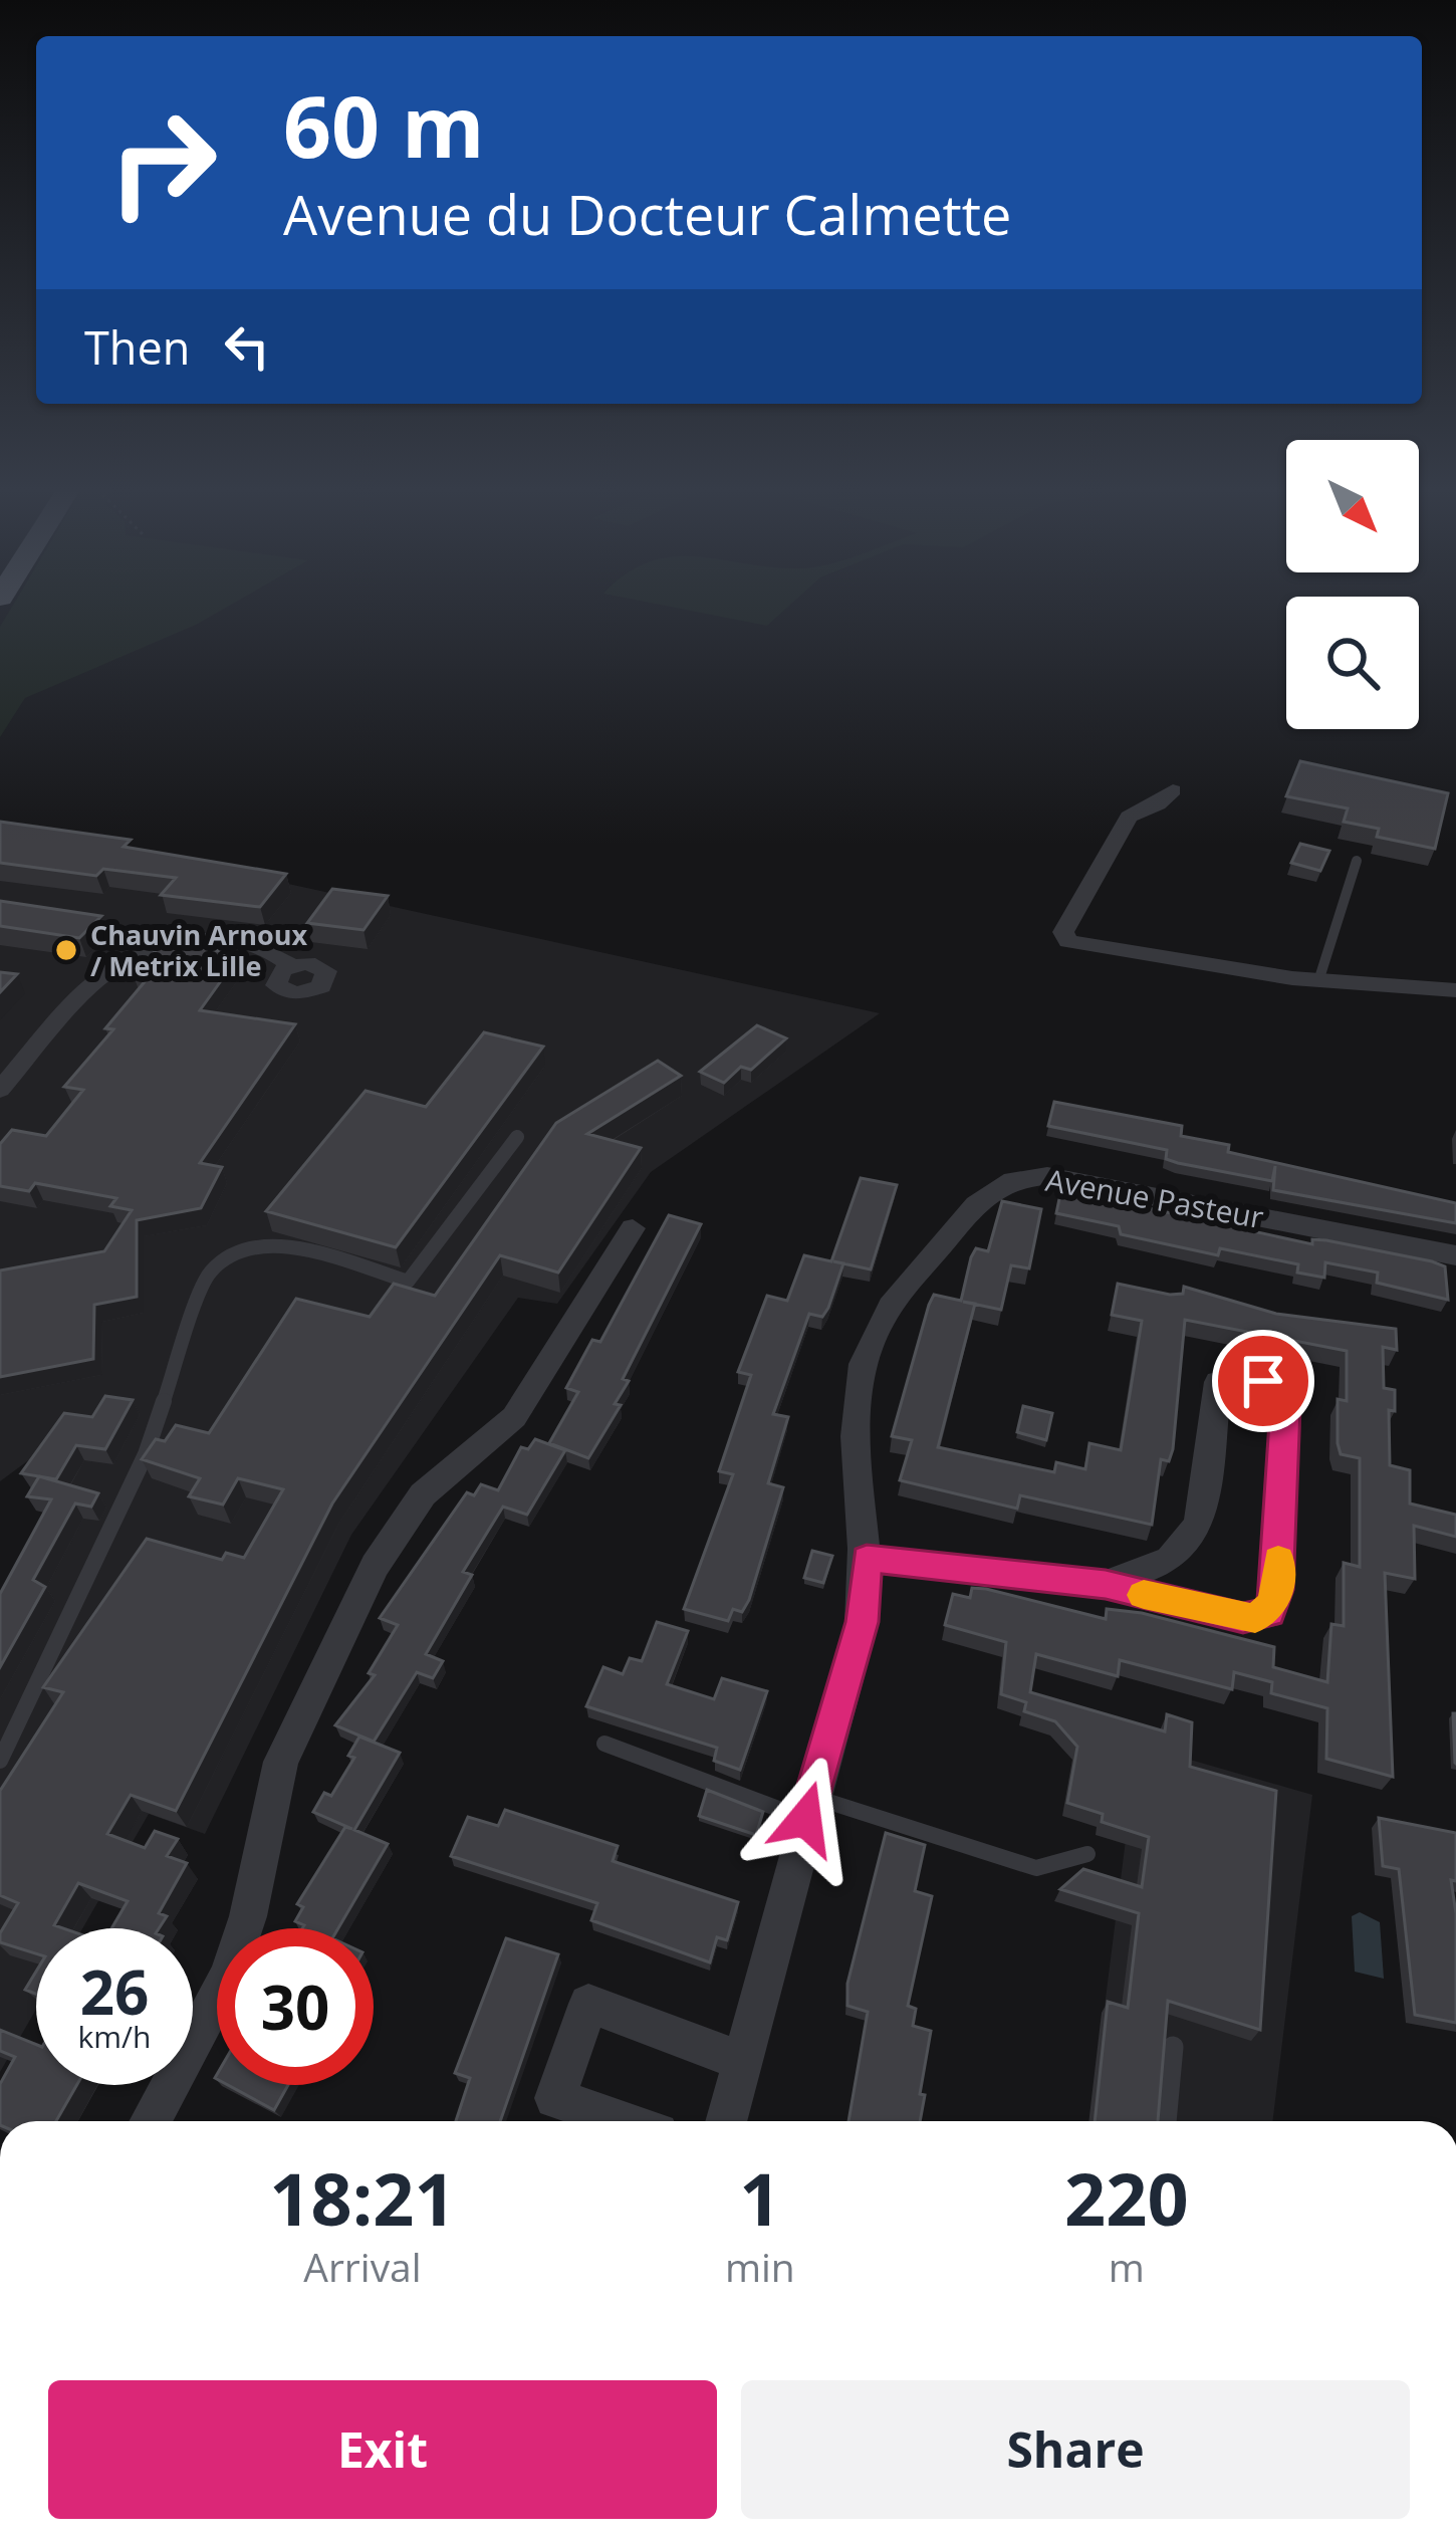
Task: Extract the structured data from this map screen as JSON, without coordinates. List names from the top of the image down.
{
  "streets": {
    "street": ["Avenue Pasteur"]
  },
  "places": ["Chauvin Arnoux / Metrix Lille"],
  "north": "bottom right",
  "page": {
    "turn": ["60 m", "Avenue du Docteur Calmette"],
    "then": "Then",
    "speed": "26 km/h",
    "limit": "30",
    "eta": [
      "18:21",
      "Arrival",
      "1",
      "min",
      "220",
      "m"
    ],
    "buttons": ["Exit", "Share"]
  }
}
